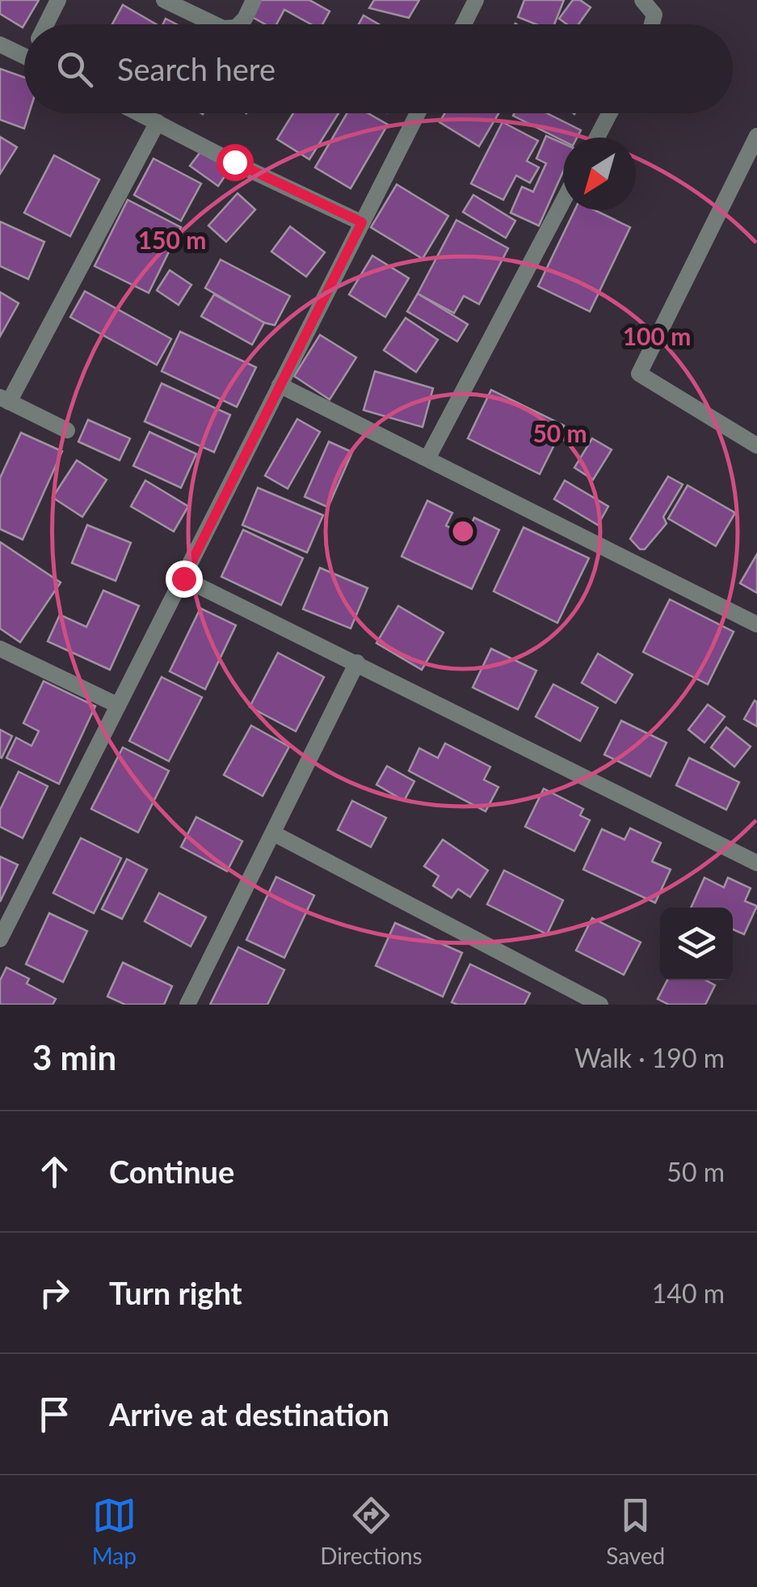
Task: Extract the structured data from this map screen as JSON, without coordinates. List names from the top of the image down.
{
  "north": "bottom left",
  "page": {
    "search": "Search here",
    "heading": ["3 min", "Walk · 190 m"],
    "list": [
      ["Continue", "50 m"],
      ["Turn right", "140 m"],
      "Arrive at destination"
    ],
    "nav": ["Map", "Directions", "Saved"]
  },
  "rings": ["150 m", "100 m", "50 m"]
}
